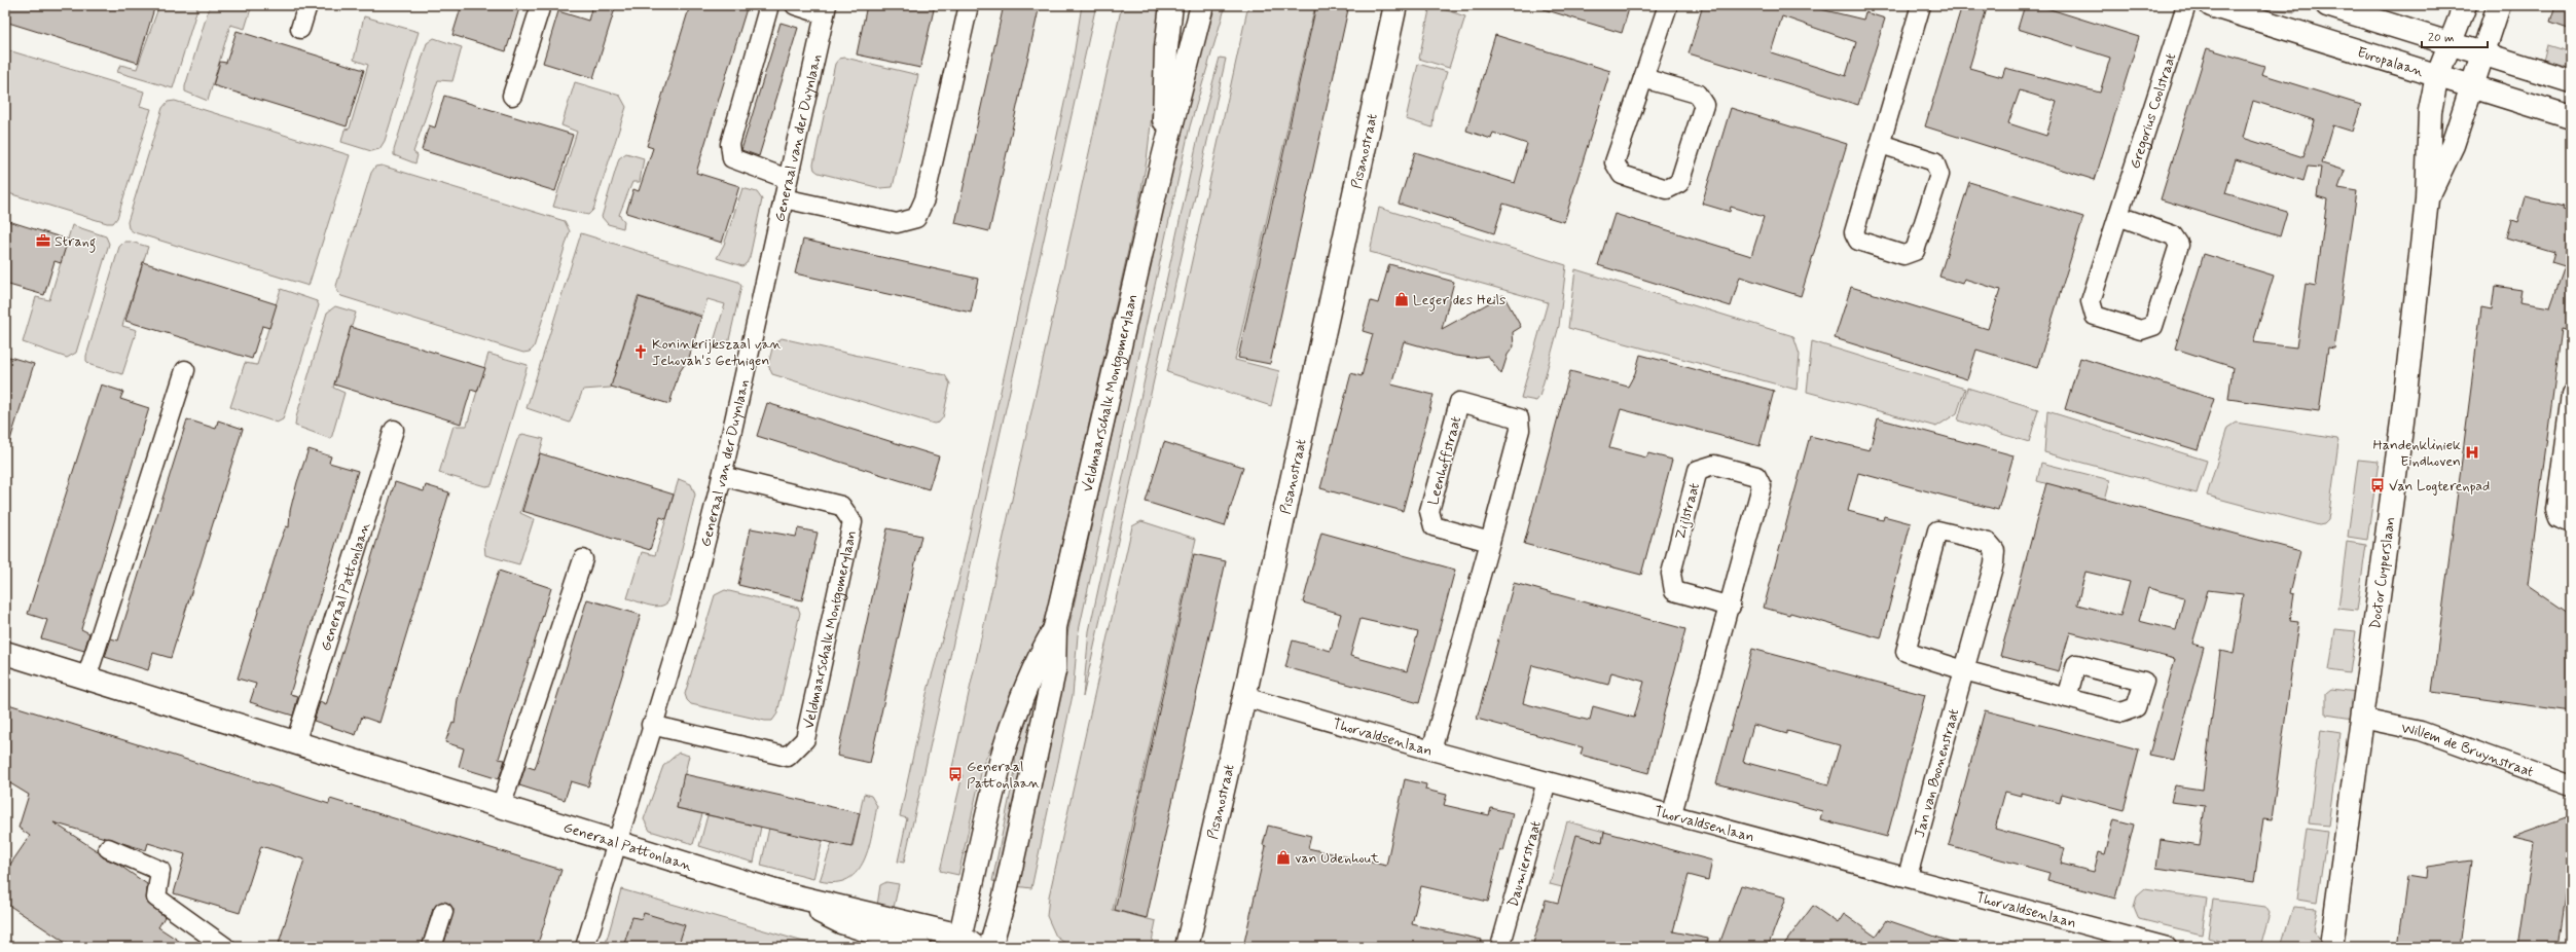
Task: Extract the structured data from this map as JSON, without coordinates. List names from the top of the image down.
{
  "streets": {
    "street": [
      "Europalaan",
      "Gregorius Coolstraat",
      "Generaal van der Duynlaan",
      "Pisanostraat",
      "Veldmaarschalk Montgomerylaan",
      "Leenhoffstraat",
      "Zijlstraat",
      "Doctor Cuyperslaan",
      "Generaal Pattonlaan",
      "Thorvaldsenlaan",
      "Willem de Bruynstraat",
      "Jan van Boonenstraat",
      "Daumierstraat"
    ]
  },
  "crossings": [
    ["Europalaan", "Doctor Cuyperslaan"],
    ["Generaal van der Duynlaan", "Veldmaarschalk Montgomerylaan"],
    ["Generaal van der Duynlaan", "Generaal Pattonlaan"],
    ["Pisanostraat", "Thorvaldsenlaan"],
    ["Veldmaarschalk Montgomerylaan", "Generaal Pattonlaan"],
    ["Leenhoffstraat", "Thorvaldsenlaan"],
    ["Zijlstraat", "Thorvaldsenlaan"],
    ["Doctor Cuyperslaan", "Willem de Bruynstraat"],
    ["Thorvaldsenlaan", "Jan van Boonenstraat"],
    ["Thorvaldsenlaan", "Daumierstraat"]
  ],
  "places": {
    "office": ["Strang"],
    "shop": ["Leger des Heils", "van Udenhout"],
    "church": ["Koninkrijkszaal van Jehovah's Getuigen"],
    "hospital": ["Handenkliniek Eindhoven"],
    "bus stop": ["Van Logterenpad", "Generaal Pattonlaan"]
  },
  "scale_bar": "20 m"
}
